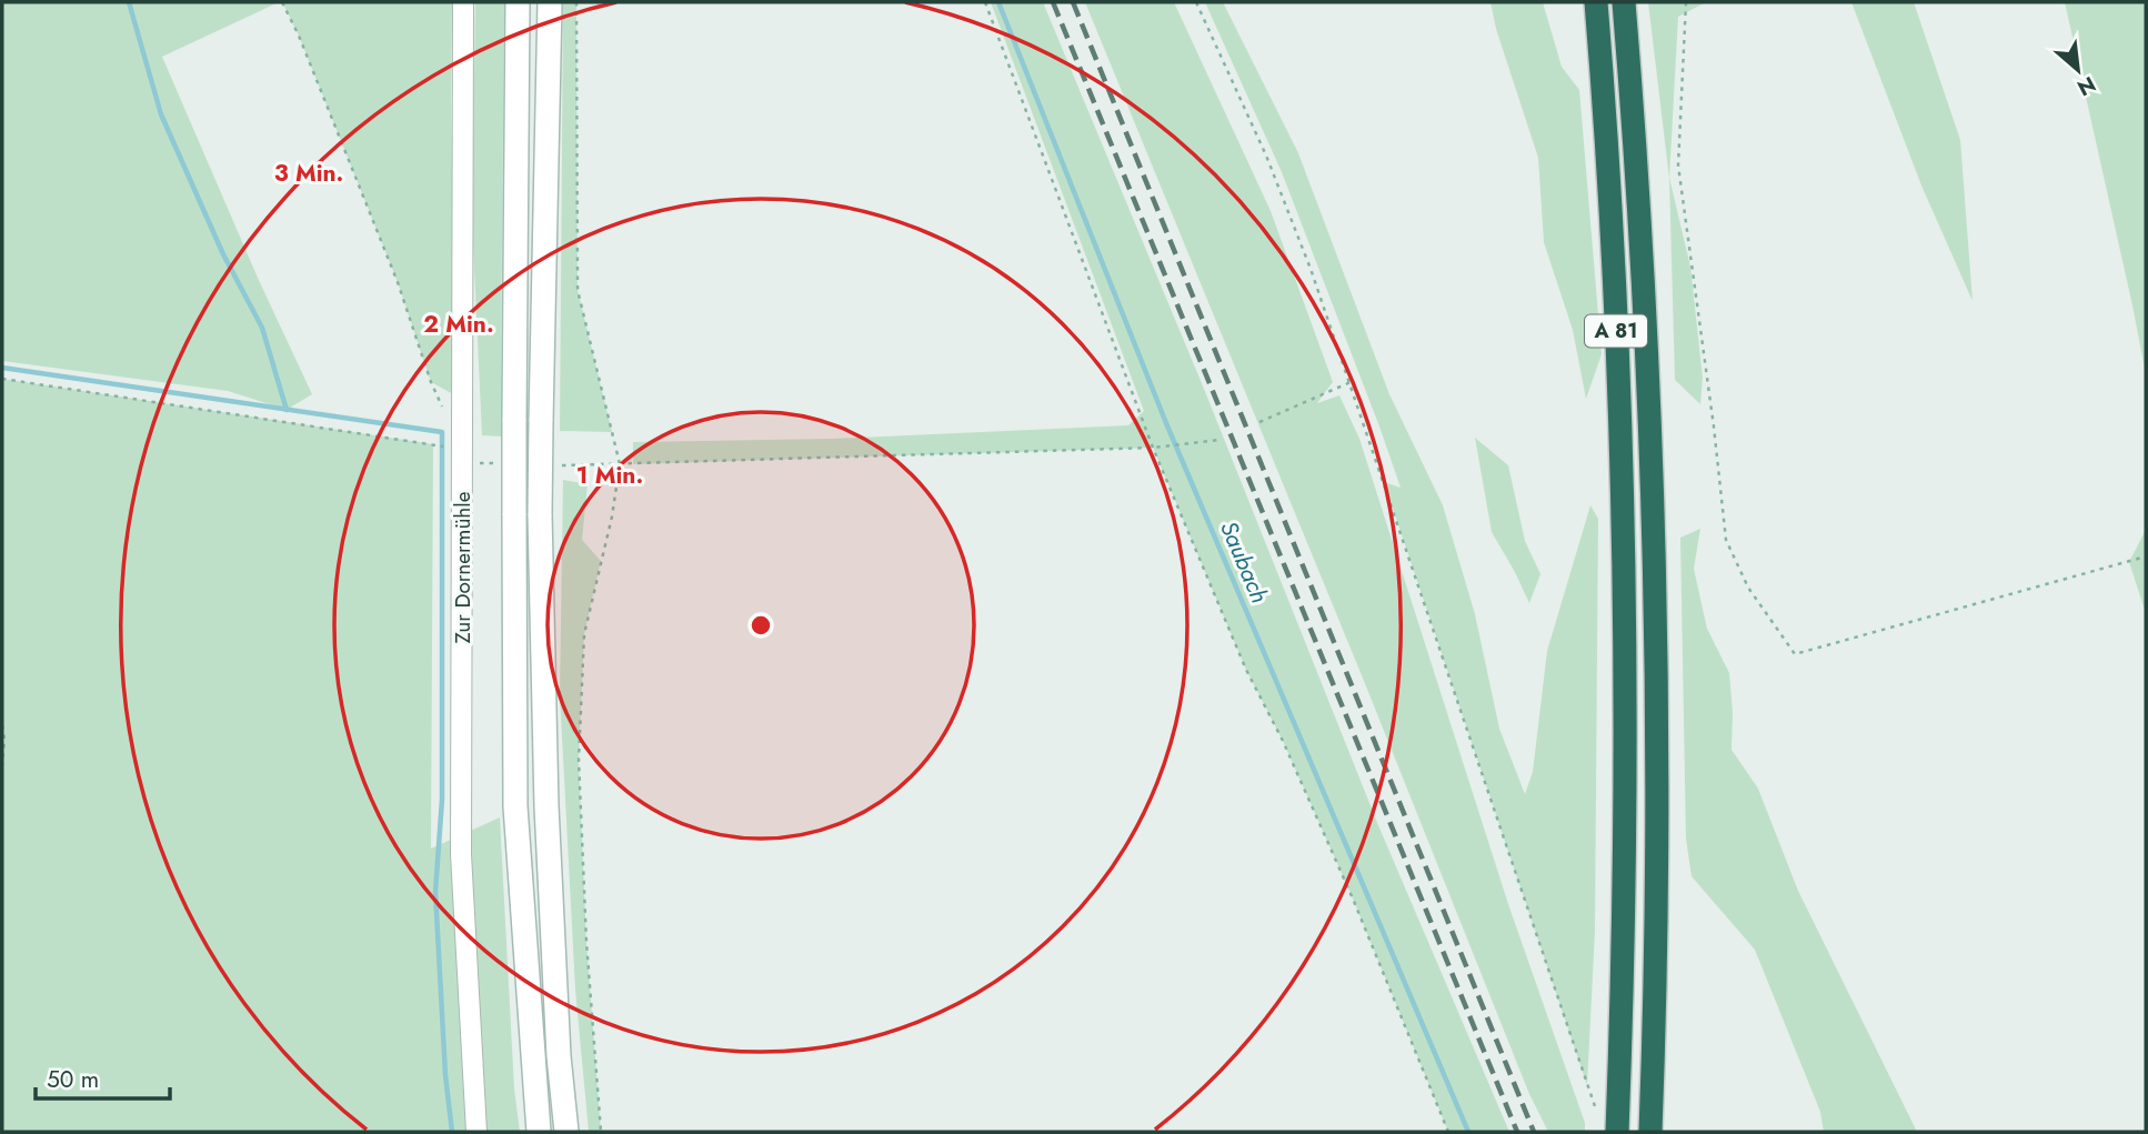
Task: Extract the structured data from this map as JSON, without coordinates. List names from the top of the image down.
{
  "streets": {
    "highway": ["A 81"],
    "street": ["Zur Dornermühle"]
  },
  "water": ["Saubach"],
  "scale_bar": "50 m",
  "north": "bottom right",
  "rings": ["3 Min.", "2 Min.", "1 Min."]
}
